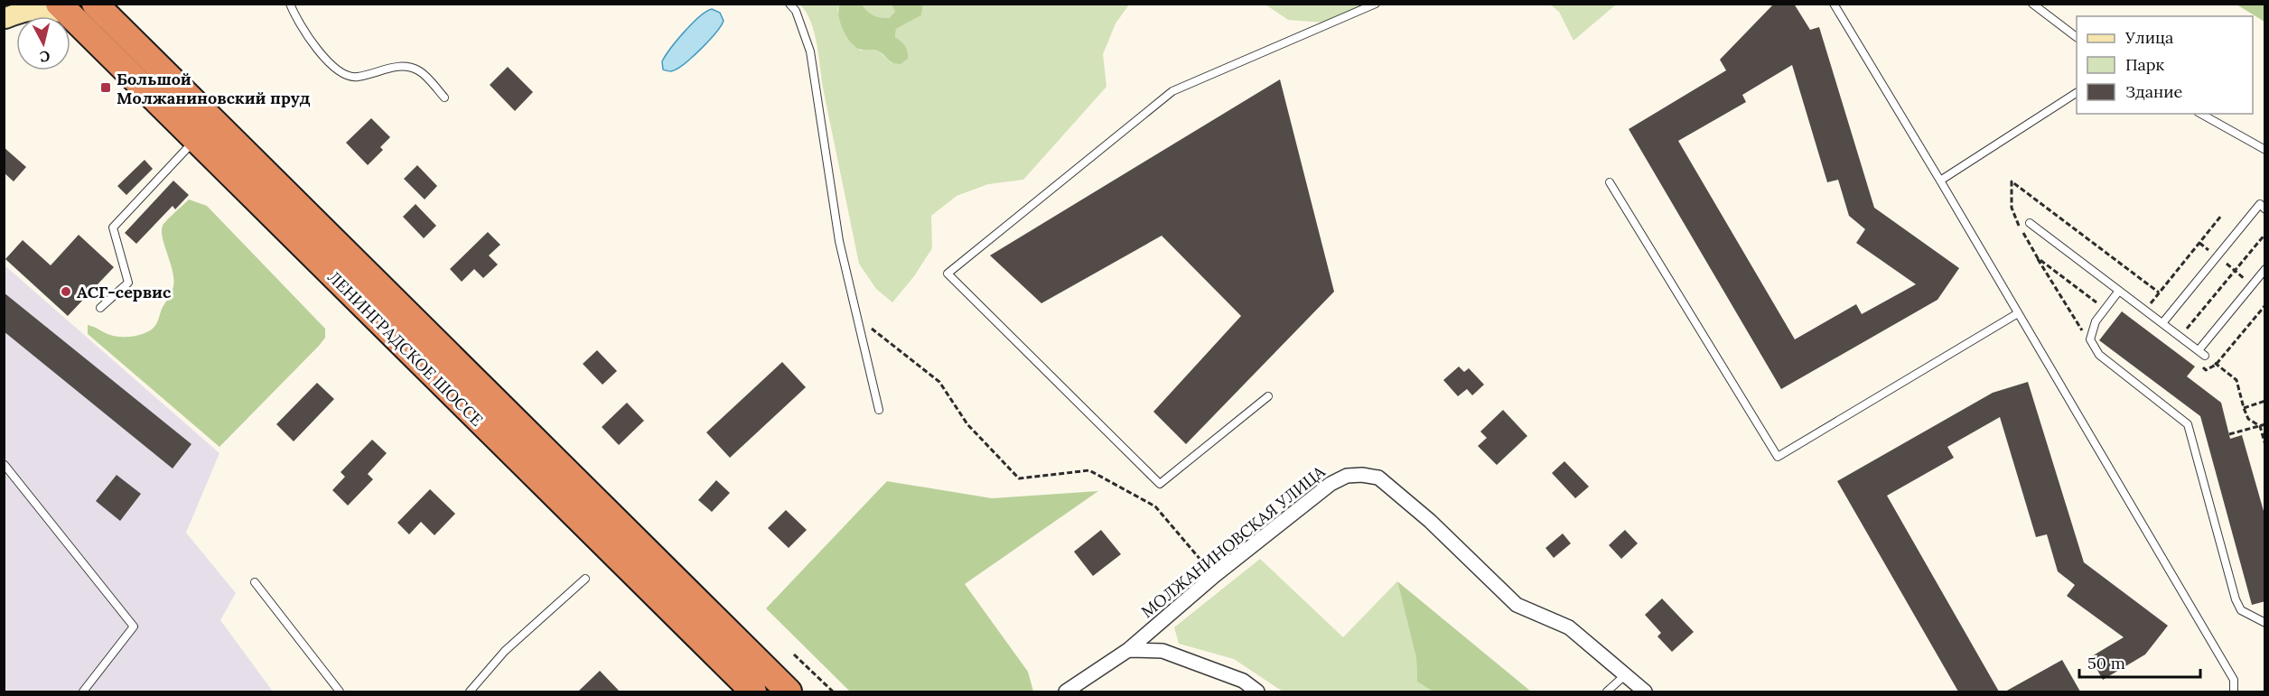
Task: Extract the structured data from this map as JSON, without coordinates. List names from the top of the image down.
{
  "streets": {
    "highway": ["ЛЕНИНГРАДСКОЕ ШОССЕ"],
    "street": ["МОЛЖАНИНОВСКАЯ УЛИЦА"]
  },
  "places": {
    "transit": ["Большой Молжаниновский пруд"],
    "other": ["АСГ-сервис"]
  },
  "legend": ["Улица", "Парк", "Здание"],
  "scale_bar": "50 m",
  "north": "bottom"
}
